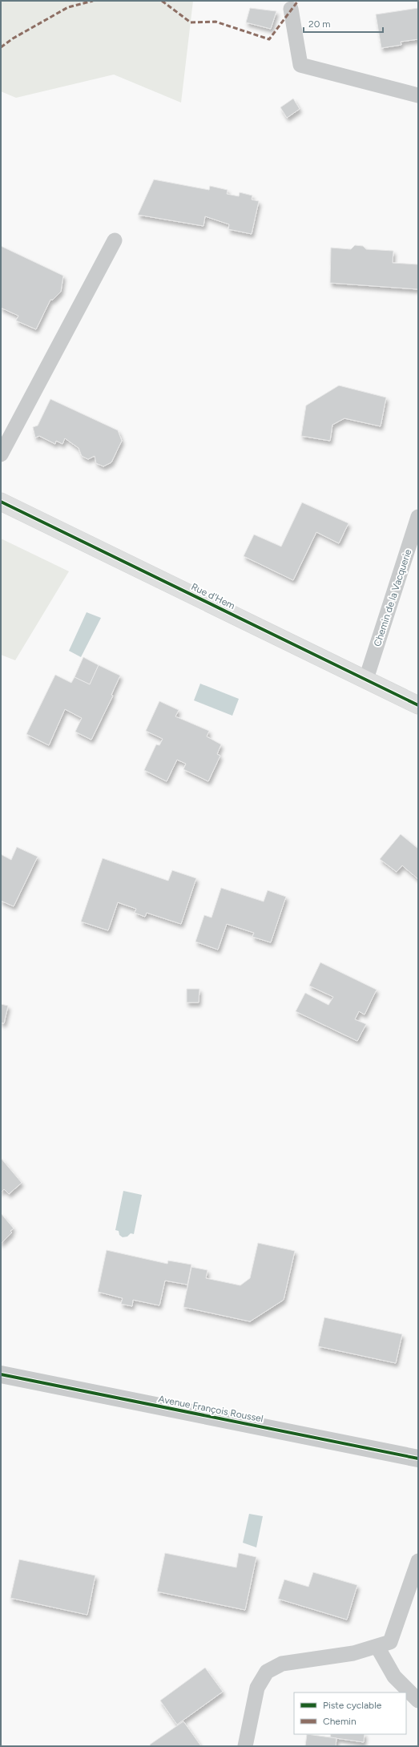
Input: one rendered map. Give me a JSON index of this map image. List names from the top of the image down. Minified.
{"streets":{"main road":["Rue d'Hem"],"street":["Avenue François Roussel"],"lane":["Chemin de la Vacquerie"]},"crossings":[["Rue d'Hem","Chemin de la Vacquerie"]],"legend":["Piste cyclable","Chemin"],"scale_bar":"20 m"}
